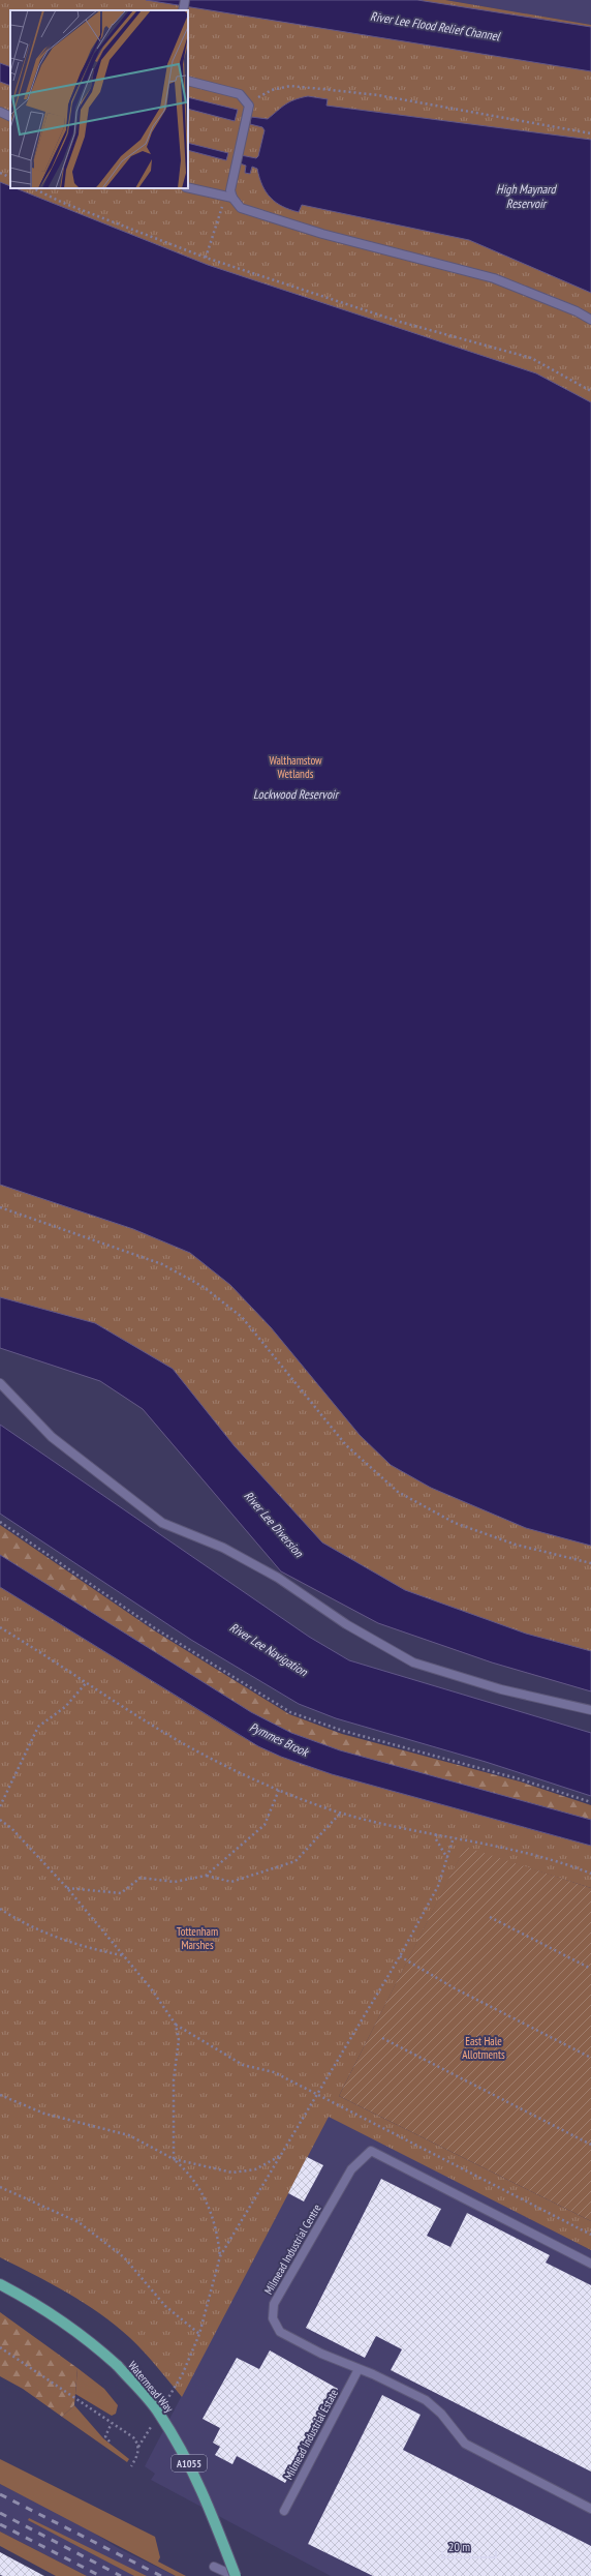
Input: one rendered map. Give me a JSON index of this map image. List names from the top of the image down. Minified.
{"streets":{"main road":["Watermead Way","A1055"],"lane":["Milmead Industrial Centre","Milmead Industrial Estate"]},"crossings":[["Milmead Industrial Centre","Milmead Industrial Estate"]],"water":["River Lee Flood Relief Channel","High Maynard Reservoir","Lockwood Reservoir","River Lee Diversion","River Lee Navigation","Pymmes Brook"],"parks":["Walthamstow Wetlands","Tottenham Marshes","East Hale Allotments"],"scale_bar":"20 m"}
